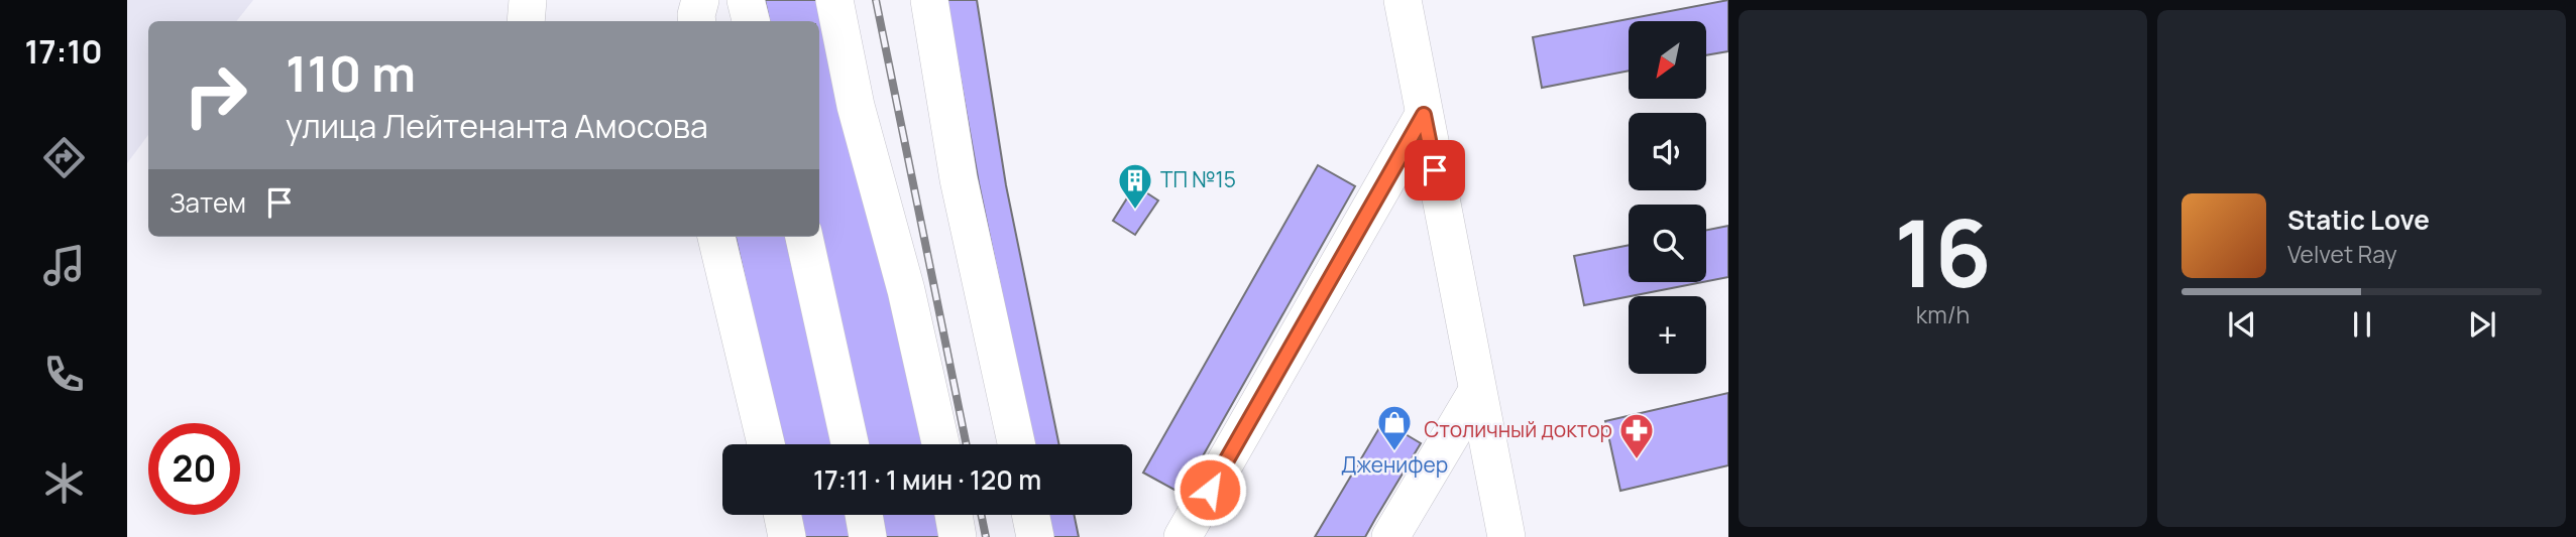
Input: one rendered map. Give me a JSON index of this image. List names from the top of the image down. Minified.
{"places":{"building":["ТП №15"],"shop":["Дженифер"],"pharmacy":["Столичный доктор"]},"north":"bottom left","page":{"tabs":"17:10","tile":["16","km/h"],"map_buttons":"+","turn":["110 m","улица Лейтенанта Амосова"],"then":"Затем","song":["Static Love","Velvet Ray"],"limit":"20","trip":"17:11 · 1 мин · 120 m"}}
